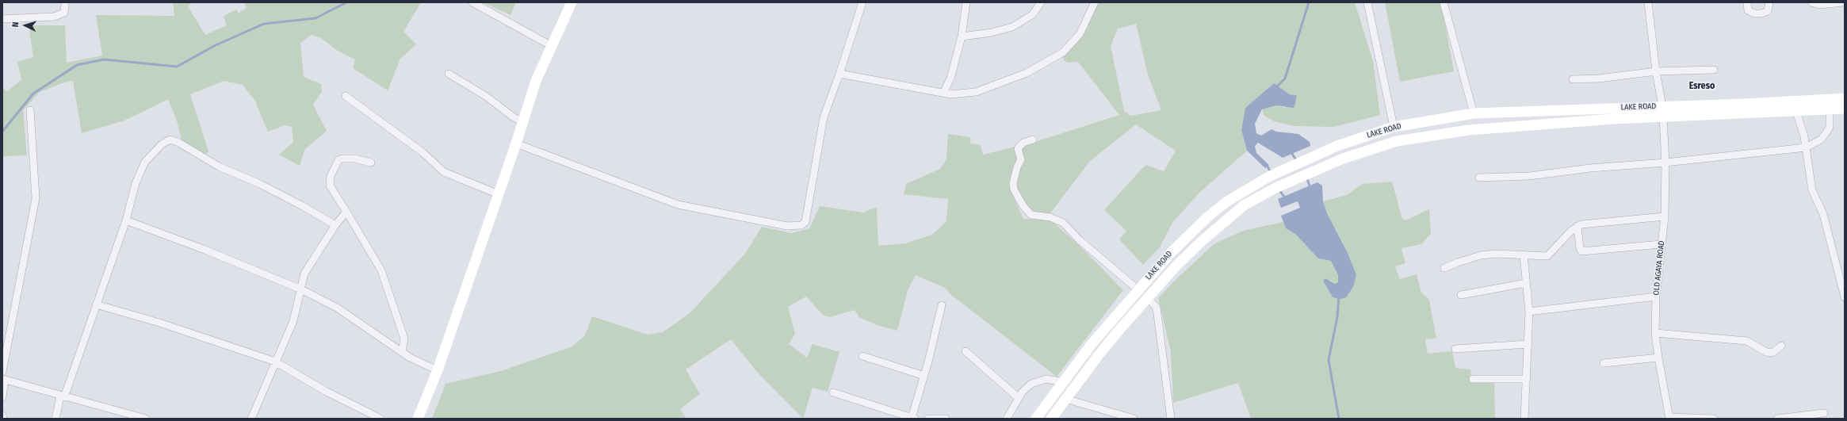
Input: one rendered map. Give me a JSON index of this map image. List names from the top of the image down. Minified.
{"streets":{"main road":["LAKE ROAD"],"street":["OLD AGAYA ROAD"]},"crossings":[["LAKE ROAD","OLD AGAYA ROAD"]],"districts":["Esreso"],"north":"left"}
